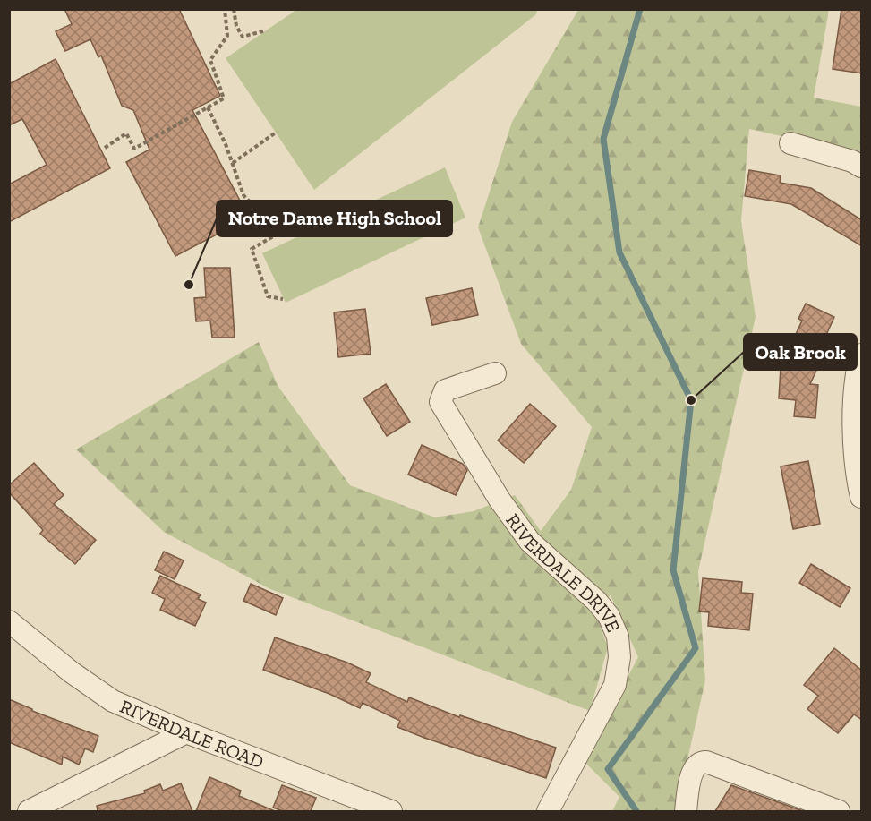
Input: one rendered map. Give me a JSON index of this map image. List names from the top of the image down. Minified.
{"streets":{"street":["RIVERDALE DRIVE","RIVERDALE ROAD"]},"places":["Notre Dame High School","Oak Brook"]}
